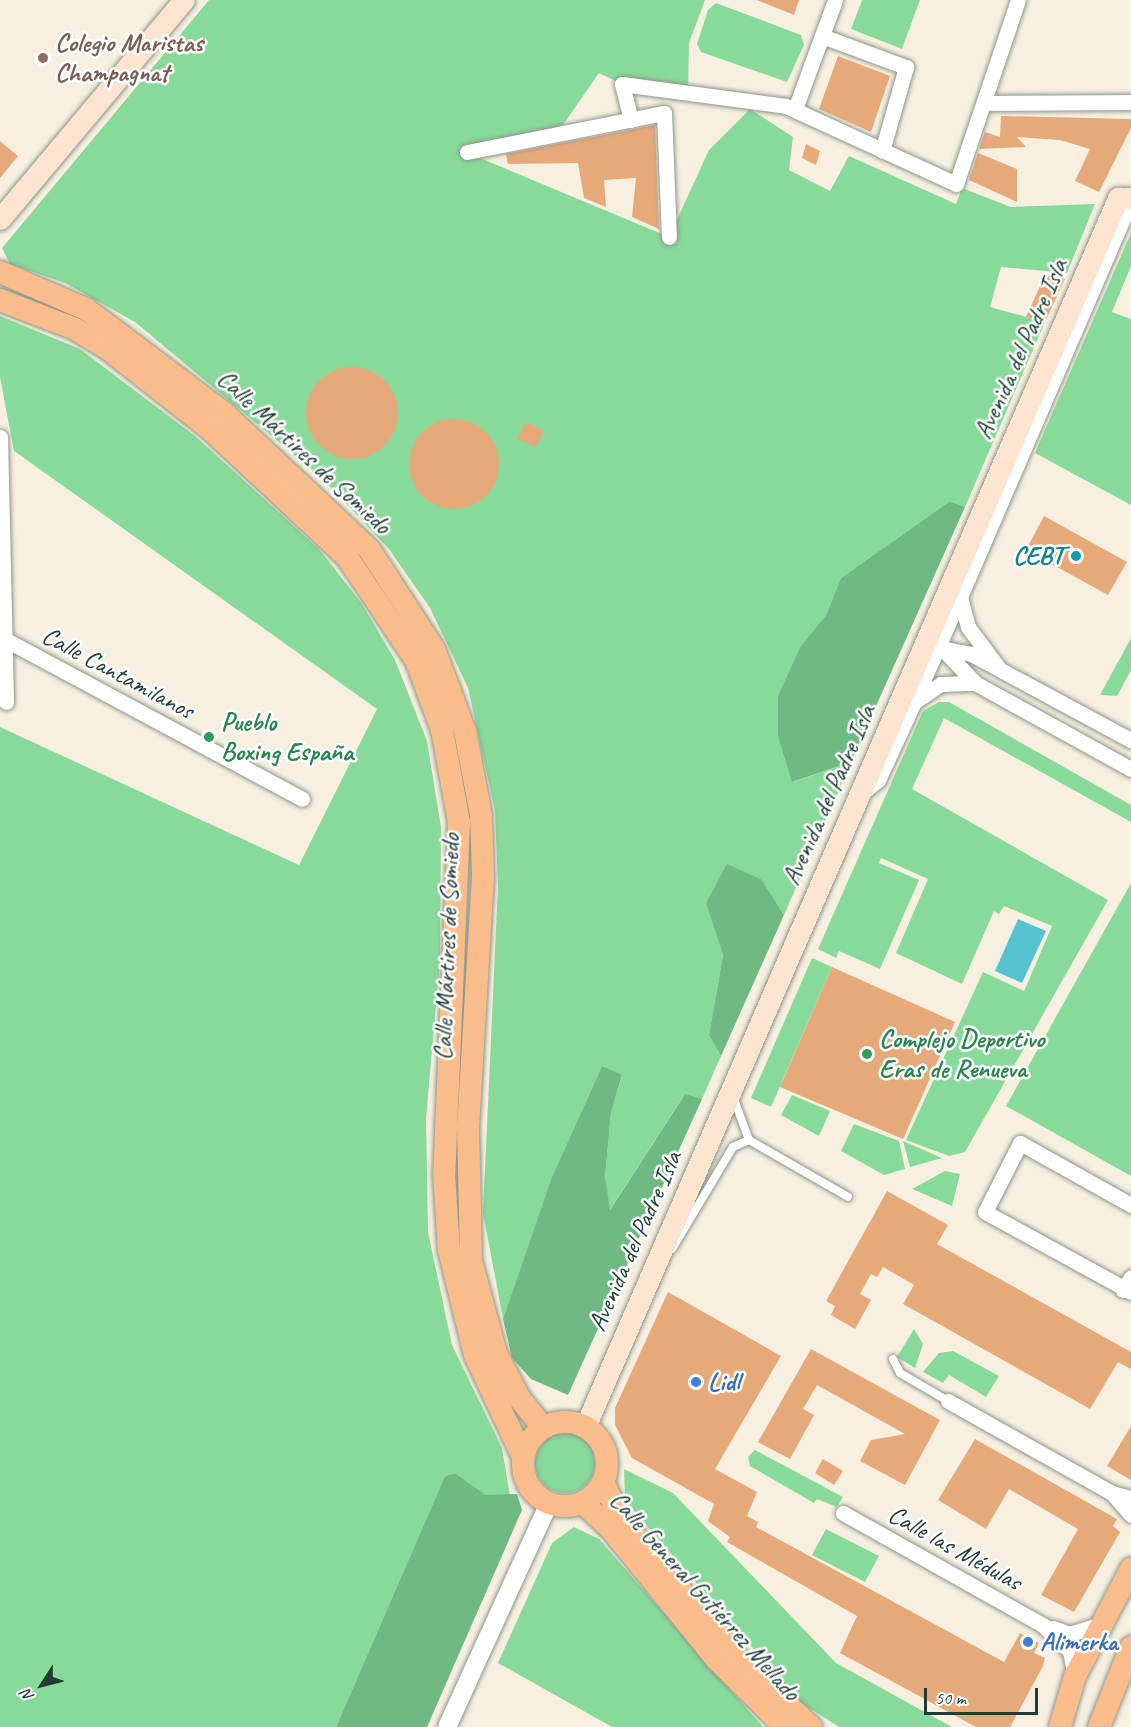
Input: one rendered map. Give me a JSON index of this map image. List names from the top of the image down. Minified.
{"streets":{"main road":["Avenida del Padre Isla","Calle Mártires de Somiedo","Calle General Gutiérrez Mellado"],"street":["Calle Cantamilanos","Calle las Médulas"]},"crossings":[["Avenida del Padre Isla","Calle Mártires de Somiedo"],["Avenida del Padre Isla","Calle General Gutiérrez Mellado"],["Calle Mártires de Somiedo","Calle General Gutiérrez Mellado"]],"places":["Colegio Maristas Champagnat","CEBT","Pueblo Boxing España","Complejo Deportivo Eras de Renueva","Lidl","Alimerka"],"scale_bar":"50 m","north":"bottom left"}
